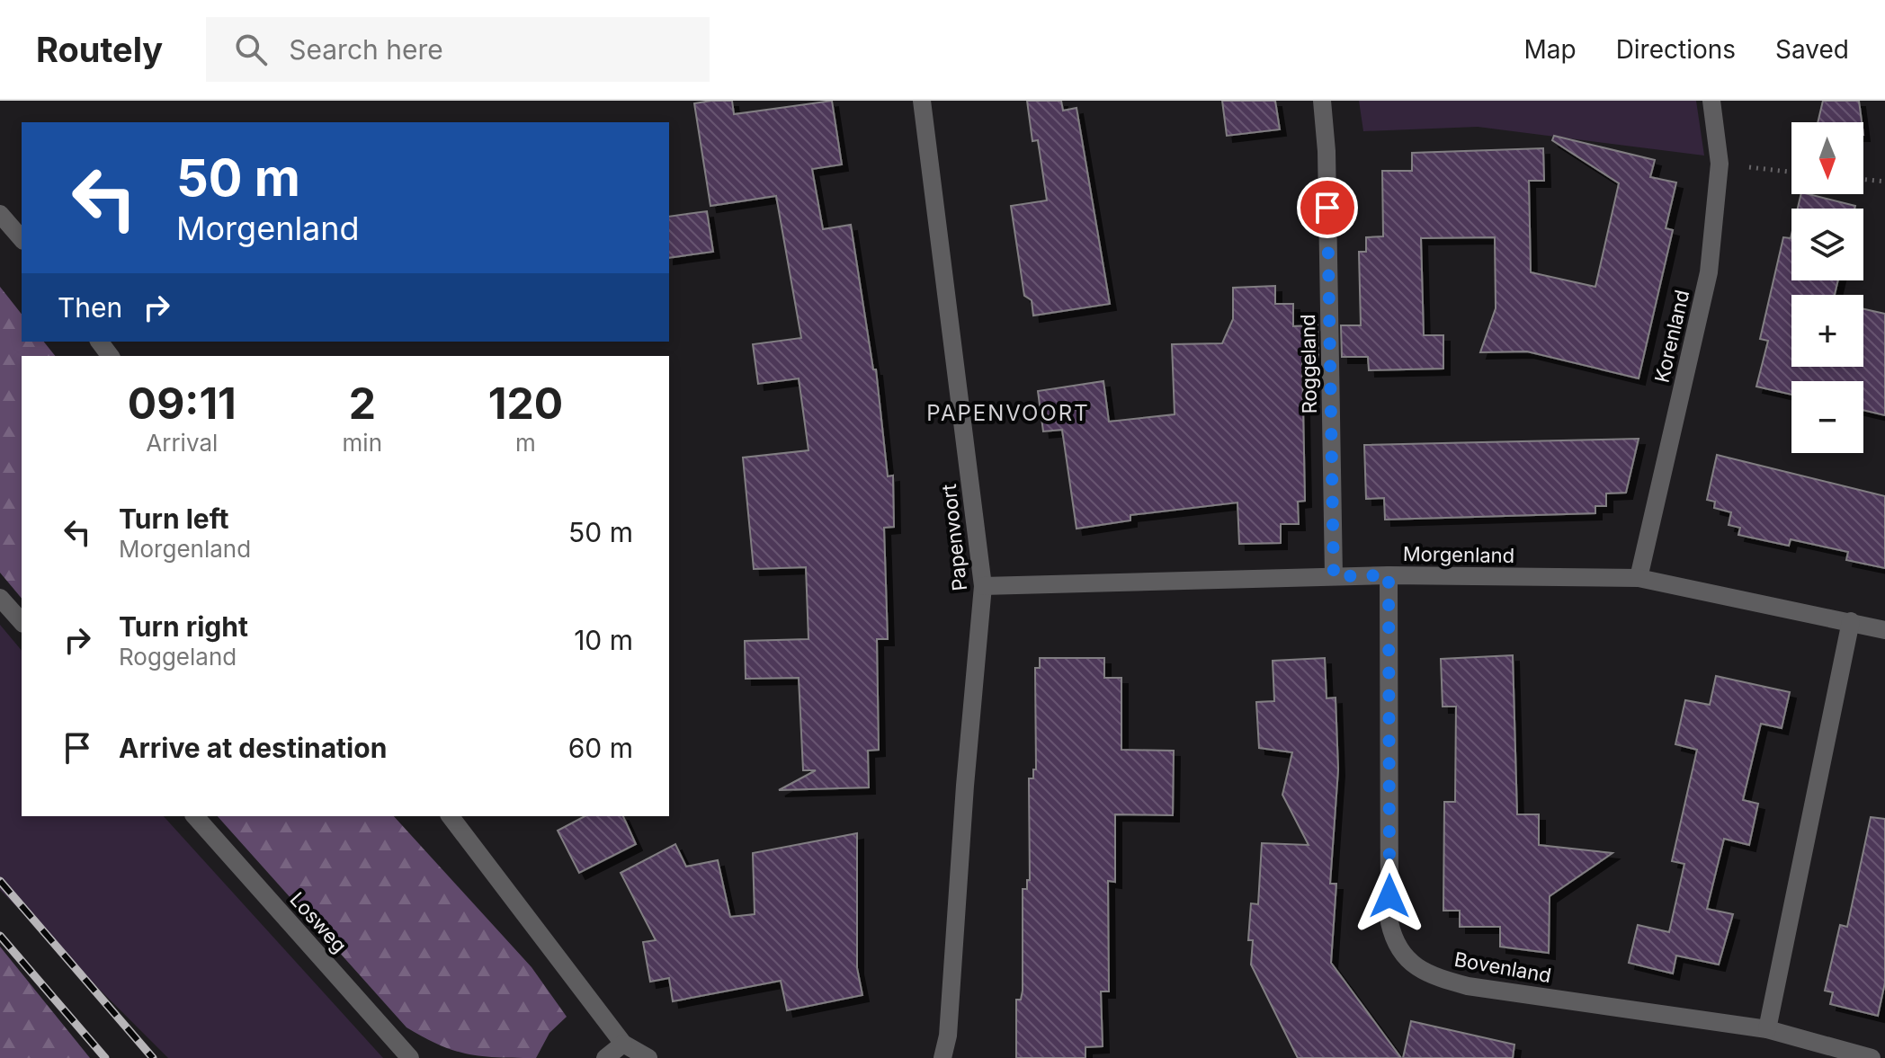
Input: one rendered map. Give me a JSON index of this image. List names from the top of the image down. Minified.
{"streets":{"street":["Korenland","Roggeland","Papenvoort","Morgenland","Losweg","Bovenland"]},"crossings":[["Korenland","Morgenland"],["Roggeland","Morgenland"],["Papenvoort","Morgenland"],["Morgenland","Bovenland"]],"districts":["PAPENVOORT"],"north":"bottom","page":{"header":"Routely","search":"Search here","nav":["Map","Directions","Saved"],"map_buttons":["+","−"],"turn":["50 m","Morgenland"],"then":"Then","eta":["09:11","Arrival","2","min","120","m"],"list":[{"name":"Turn left","note":"Morgenland","value":"50 m"},{"name":"Turn right","note":"Roggeland","value":"10 m"},{"name":"Arrive at destination","value":"60 m"}]}}
